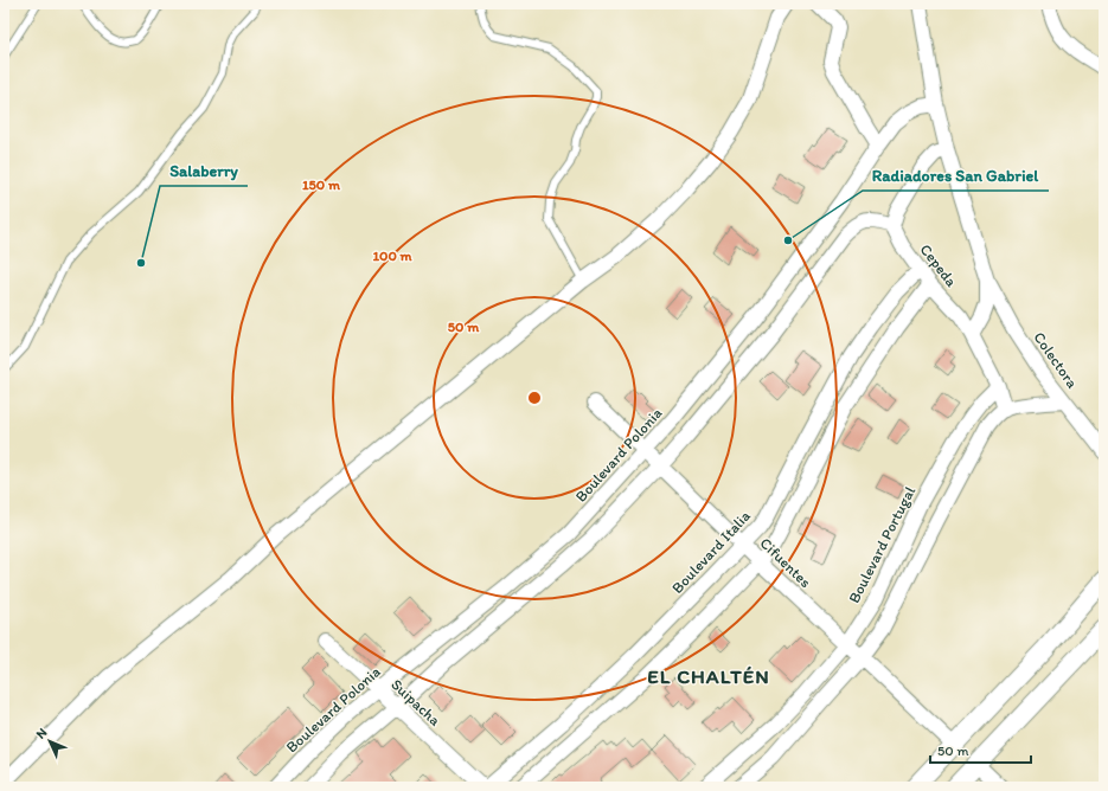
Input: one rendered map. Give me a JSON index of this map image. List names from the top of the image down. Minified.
{"streets":{"street":["Cepeda","Colectora","Boulevard Polonia","Boulevard Portugal","Boulevard Italia","Cifuentes","Suipacha"]},"crossings":[["Cepeda","Boulevard Portugal"],["Cepeda","Boulevard Italia"],["Boulevard Polonia","Cifuentes"],["Boulevard Polonia","Suipacha"],["Boulevard Portugal","Cifuentes"],["Boulevard Italia","Cifuentes"]],"districts":["EL CHALTÉN"],"places":["Radiadores San Gabriel","Salaberry"],"scale_bar":"50 m","north":"top left","rings":["150 m","100 m","50 m"]}
